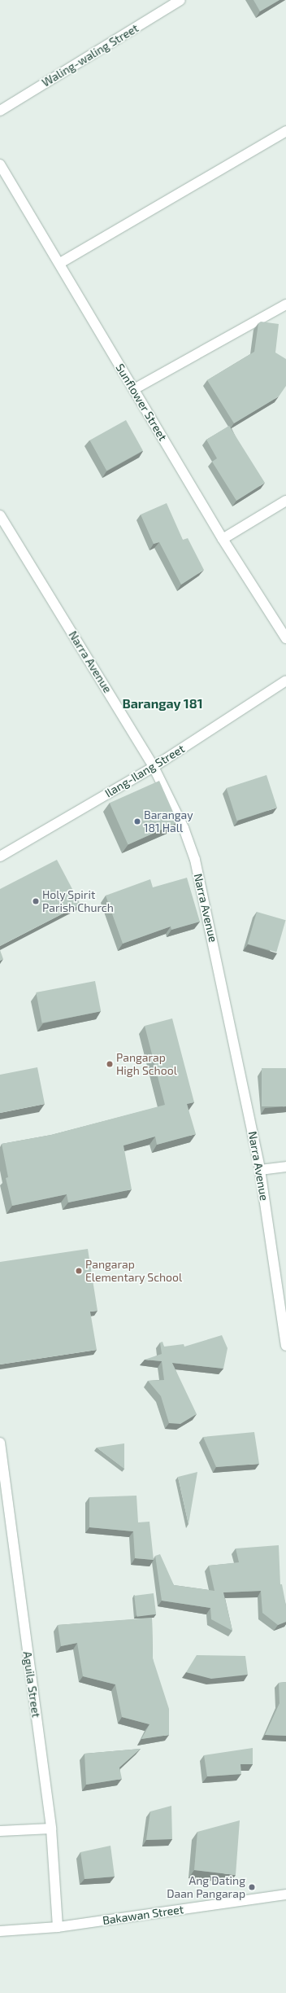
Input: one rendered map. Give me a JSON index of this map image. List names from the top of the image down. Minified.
{"streets":{"street":["Waling-waling Street","Sunflower Street","Narra Avenue","Ilang-Ilang Street","Aguila Street","Bakawan Street"]},"crossings":[["Narra Avenue","Ilang-Ilang Street"],["Aguila Street","Bakawan Street"]],"districts":["Barangay 181"],"places":["Barangay 181 Hall","Holy Spirit Parish Church","Pangarap High School","Pangarap Elementary School","Ang Dating Daan Pangarap"]}
